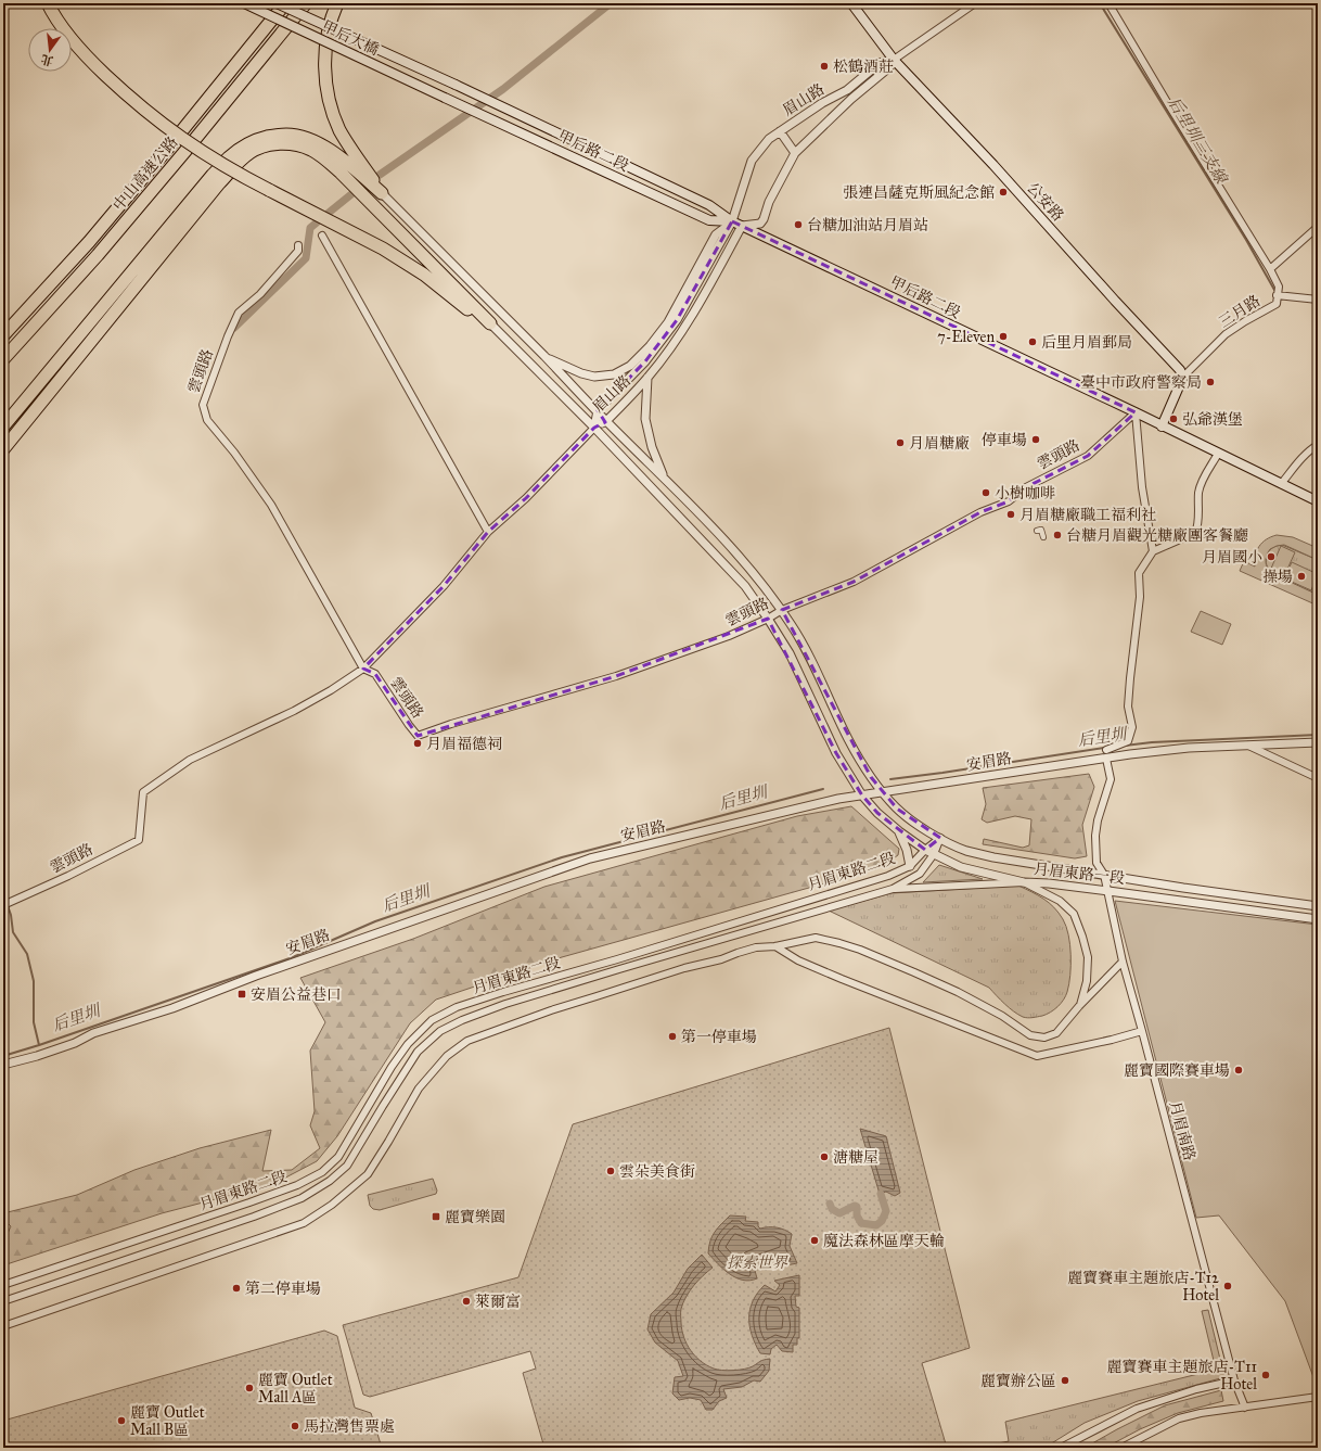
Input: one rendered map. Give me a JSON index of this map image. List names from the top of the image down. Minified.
{"streets":{"highway":["中山高速公路"],"main road":["甲后大橋","甲后路二段","公安路"],"street":["眉山路","三月路","雲頭路","安眉路","月眉東路二段","月眉東路一段","月眉南路"]},"crossings":[["甲后大橋","甲后路二段"],["眉山路","甲后路二段"],["眉山路","公安路"],["眉山路","雲頭路"],["眉山路","月眉東路一段"],["甲后路二段","雲頭路"],["公安路","三月路"],["雲頭路","月眉東路一段"],["安眉路","月眉東路一段"],["安眉路","月眉南路"],["月眉東路二段","月眉東路一段"],["月眉東路一段","月眉南路"]],"water":["后里圳三支線","后里圳"],"parks":["探索世界"],"places":{"other":["松鶴酒莊","張連昌薩克斯風紀念館","台糖加油站月眉站","7-Eleven","后里月眉郵局","臺中市政府警察局","弘爺漢堡","停車場","月眉糖廠","小樹咖啡","月眉糖廠職工福利社","台糖月眉觀光糖廠團客餐廳","月眉國小","操場","月眉福德祠","第一停車場","麗寶國際賽車場","溏糖屋","雲朵美食街","魔法森林區摩天輪","麗寶賽車主題旅店-T12 Hotel","第二停車場","萊爾富","麗寶賽車主題旅店-T11 Hotel","麗寶辦公區","麗寶 Outlet Mall A區","麗寶 Outlet Mall B區","馬拉灣售票處"],"transit":["安眉公益巷口","麗寶樂園"]},"north":"bottom"}
